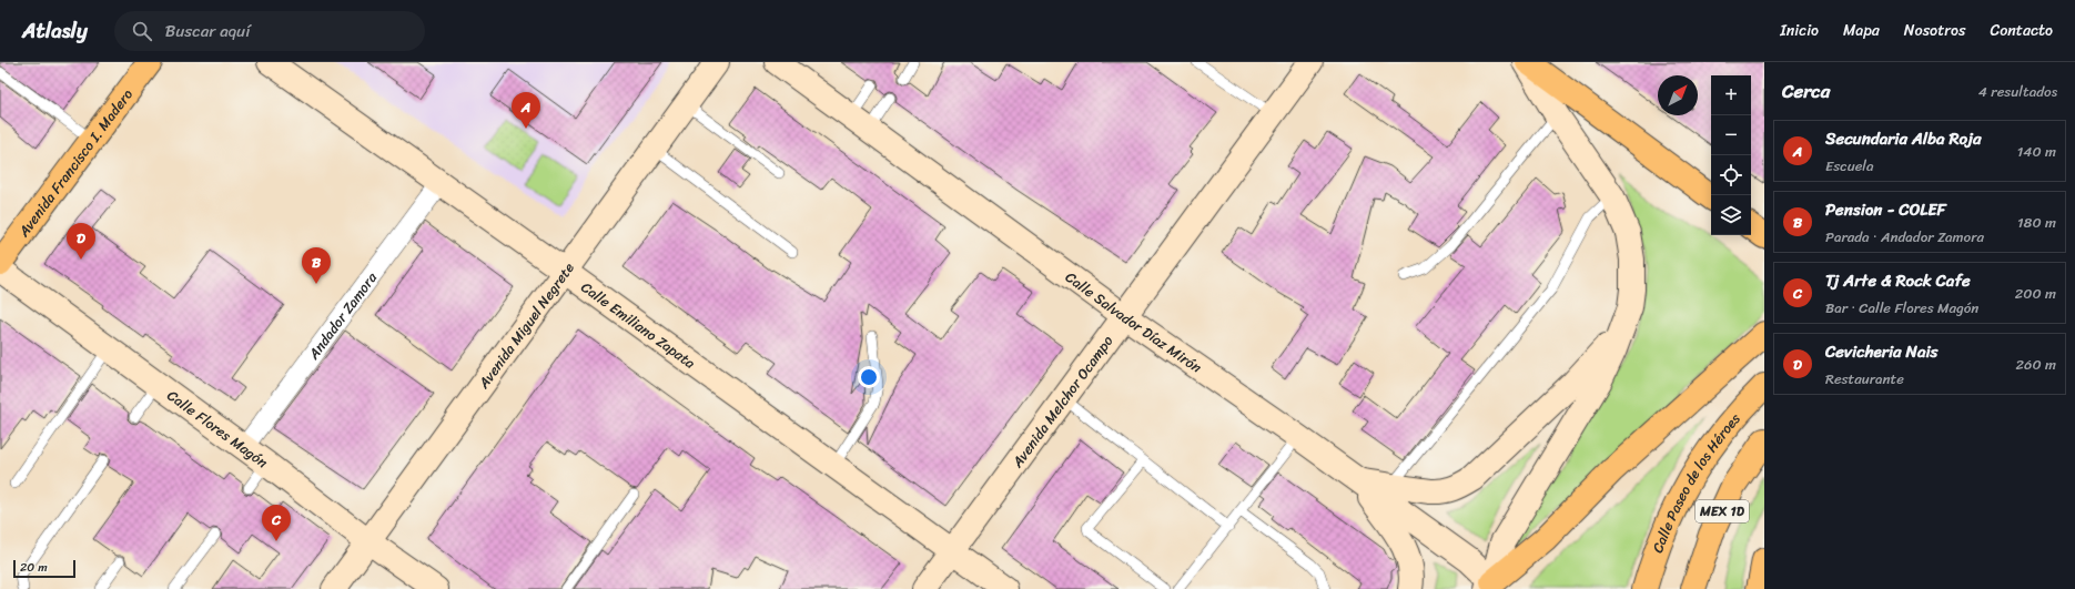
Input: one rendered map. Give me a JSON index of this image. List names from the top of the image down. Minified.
{"streets":{"main road":["Avenida Francisco I. Madero","Calle Salvador Díaz Mirón","Calle Emiliano Zapata","Avenida Miguel Negrete","Avenida Melchor Ocampo","Calle Flores Magón","Calle Paseo de los Héroes","MEX 1D"],"street":["Andador Zamora"]},"crossings":[["Andador Zamora","Calle Emiliano Zapata"],["Andador Zamora","Calle Flores Magón"],["Calle Salvador Díaz Mirón","Avenida Melchor Ocampo"],["Calle Emiliano Zapata","Avenida Miguel Negrete"],["Calle Emiliano Zapata","Avenida Melchor Ocampo"],["Avenida Miguel Negrete","Calle Flores Magón"]],"scale_bar":"20 m","north":"top right","page":{"header":"Atlasly","search":"Buscar aquí","nav":["Inicio","Mapa","Nosotros","Contacto"],"heading":["Cerca","4 resultados"],"map_buttons":["+","−"],"pins":["A","D","B","C"],"list":[{"mark":"A","name":"Secundaria Alba Roja","note":"Escuela","value":"140 m"},{"mark":"B","name":"Pension - COLEF","note":"Parada · Andador Zamora","value":"180 m"},{"mark":"C","name":"Tj Arte & Rock Cafe","note":"Bar · Calle Flores Magón","value":"200 m"},{"mark":"D","name":"Cevicheria Nais","note":"Restaurante","value":"260 m"}],"scale":"20 m"}}
